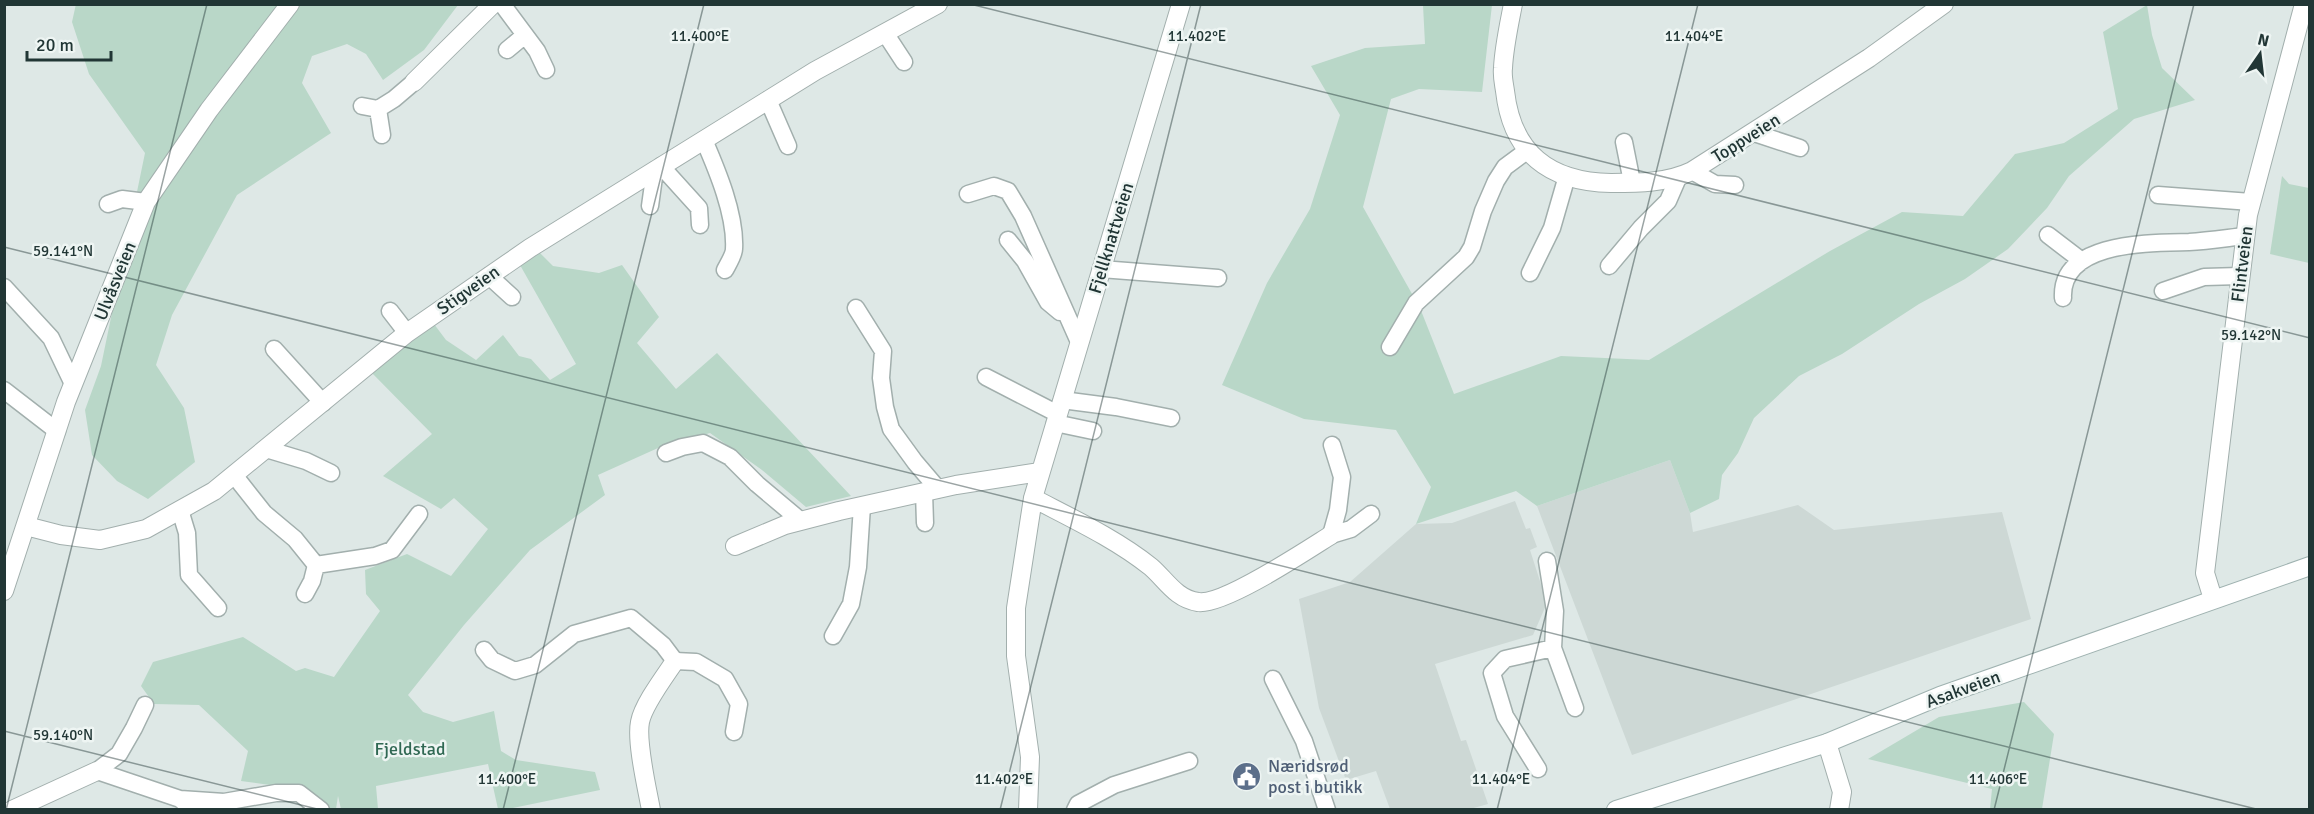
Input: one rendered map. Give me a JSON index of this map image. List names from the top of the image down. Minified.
{"streets":{"street":["Toppveien","Fjellknattveien","Flintveien","Ulvåsveien","Stigveien","Asakveien"]},"crossings":[["Flintveien","Asakveien"],["Ulvåsveien","Stigveien"]],"parks":["Fjeldstad"],"places":{"public building":["Næridsrød post i butikk"]},"scale_bar":"20 m","north":"top","coordinates":["11.400°E","11.402°E","11.404°E","59.141°N","59.142°N","59.140°N","11.406°E"]}
